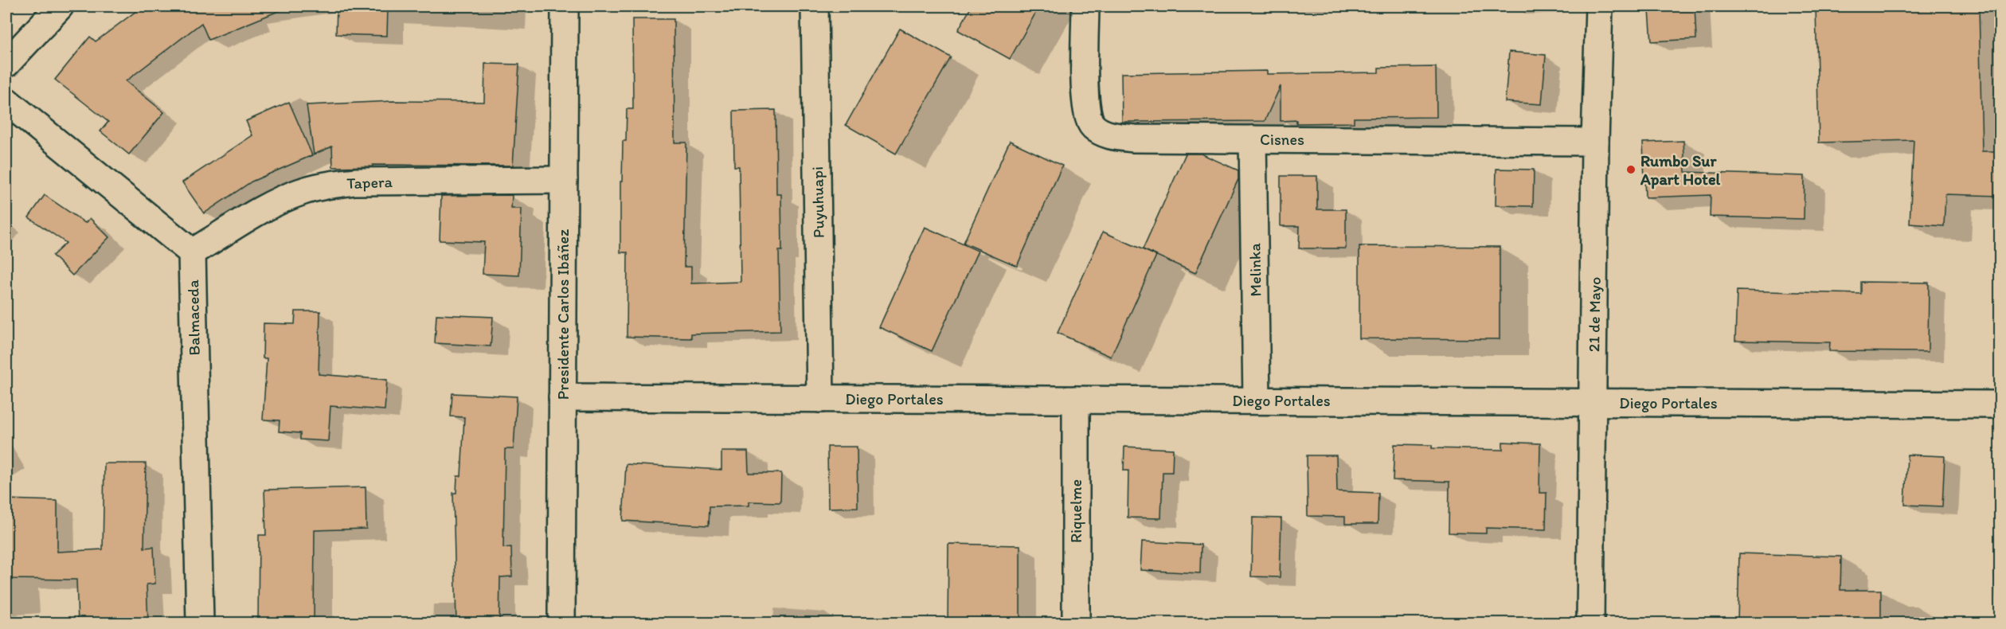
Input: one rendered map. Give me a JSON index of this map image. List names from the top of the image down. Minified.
{"streets":{"street":["Cisnes","Tapera","Puyuhuapi","Melinka","Presidente Carlos Ibáñez","21 de Mayo","Balmaceda","Diego Portales","Riquelme"]},"crossings":[["Cisnes","Melinka"],["Cisnes","21 de Mayo"],["Tapera","Presidente Carlos Ibáñez"],["Tapera","Balmaceda"],["Puyuhuapi","Diego Portales"],["Melinka","Diego Portales"],["Presidente Carlos Ibáñez","Diego Portales"],["21 de Mayo","Diego Portales"],["Diego Portales","Riquelme"]],"places":["Rumbo Sur Apart Hotel"]}
